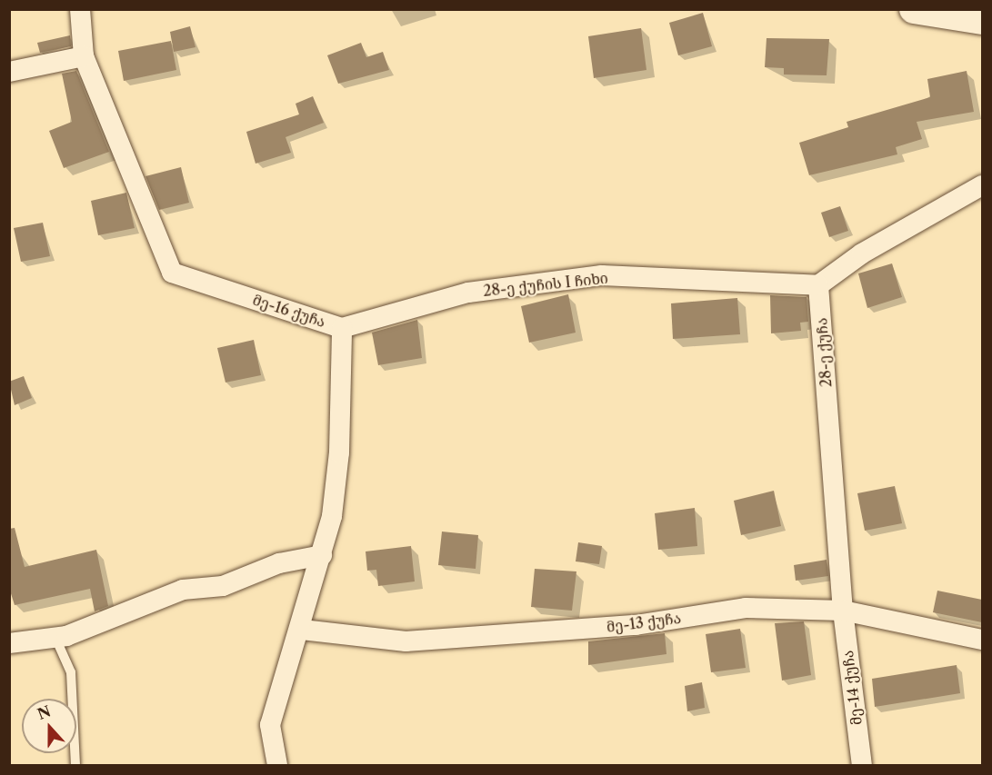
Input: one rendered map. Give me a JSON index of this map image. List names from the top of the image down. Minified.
{"streets":{"street":["28-ე ქუჩის I ჩიხი","მე-16 ქუჩა","28-ე ქუჩა","მე-13 ქუჩა","მე-14 ქუჩა"]},"crossings":[["28-ე ქუჩის I ჩიხი","მე-16 ქუჩა"],["28-ე ქუჩის I ჩიხი","28-ე ქუჩა"],["მე-16 ქუჩა","მე-13 ქუჩა"],["28-ე ქუჩა","მე-13 ქუჩა"],["28-ე ქუჩა","მე-14 ქუჩა"],["მე-13 ქუჩა","მე-14 ქუჩა"]],"north":"top"}
